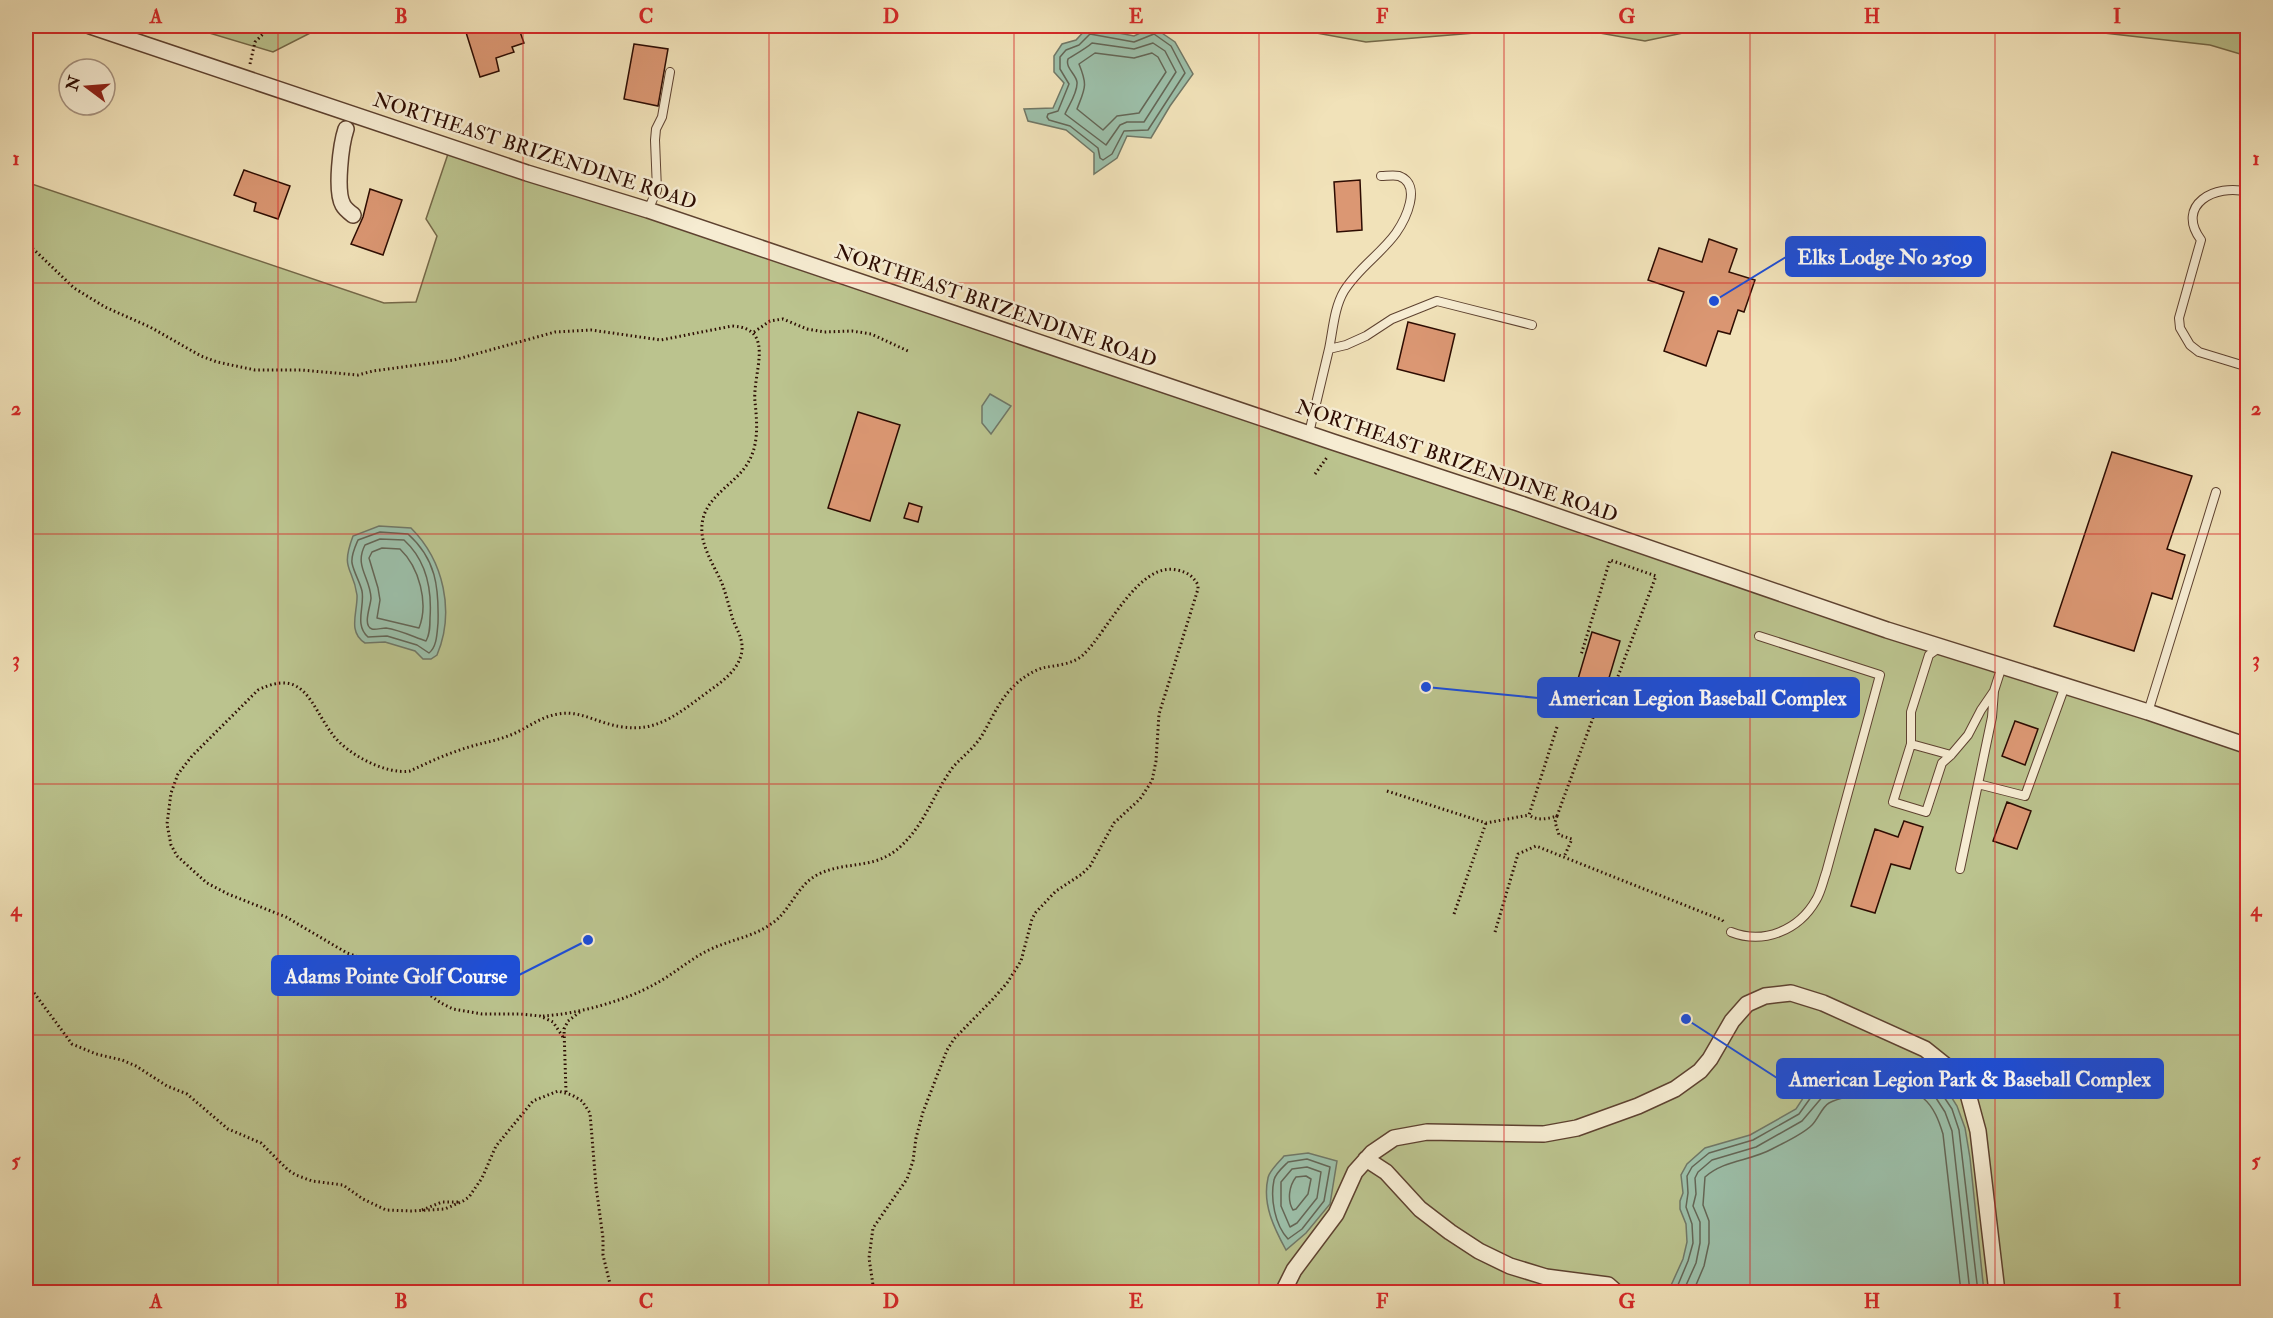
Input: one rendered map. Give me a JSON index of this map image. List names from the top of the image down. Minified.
{"streets":{"street":["NORTHEAST BRIZENDINE ROAD"]},"places":["Elks Lodge No 2509","American Legion Baseball Complex","Adams Pointe Golf Course","American Legion Park & Baseball Complex"],"north":"left","grid":{"columns":["A","B","C","D","E","F","G","H","I"],"rows":["1","2","3","4","5"]}}
